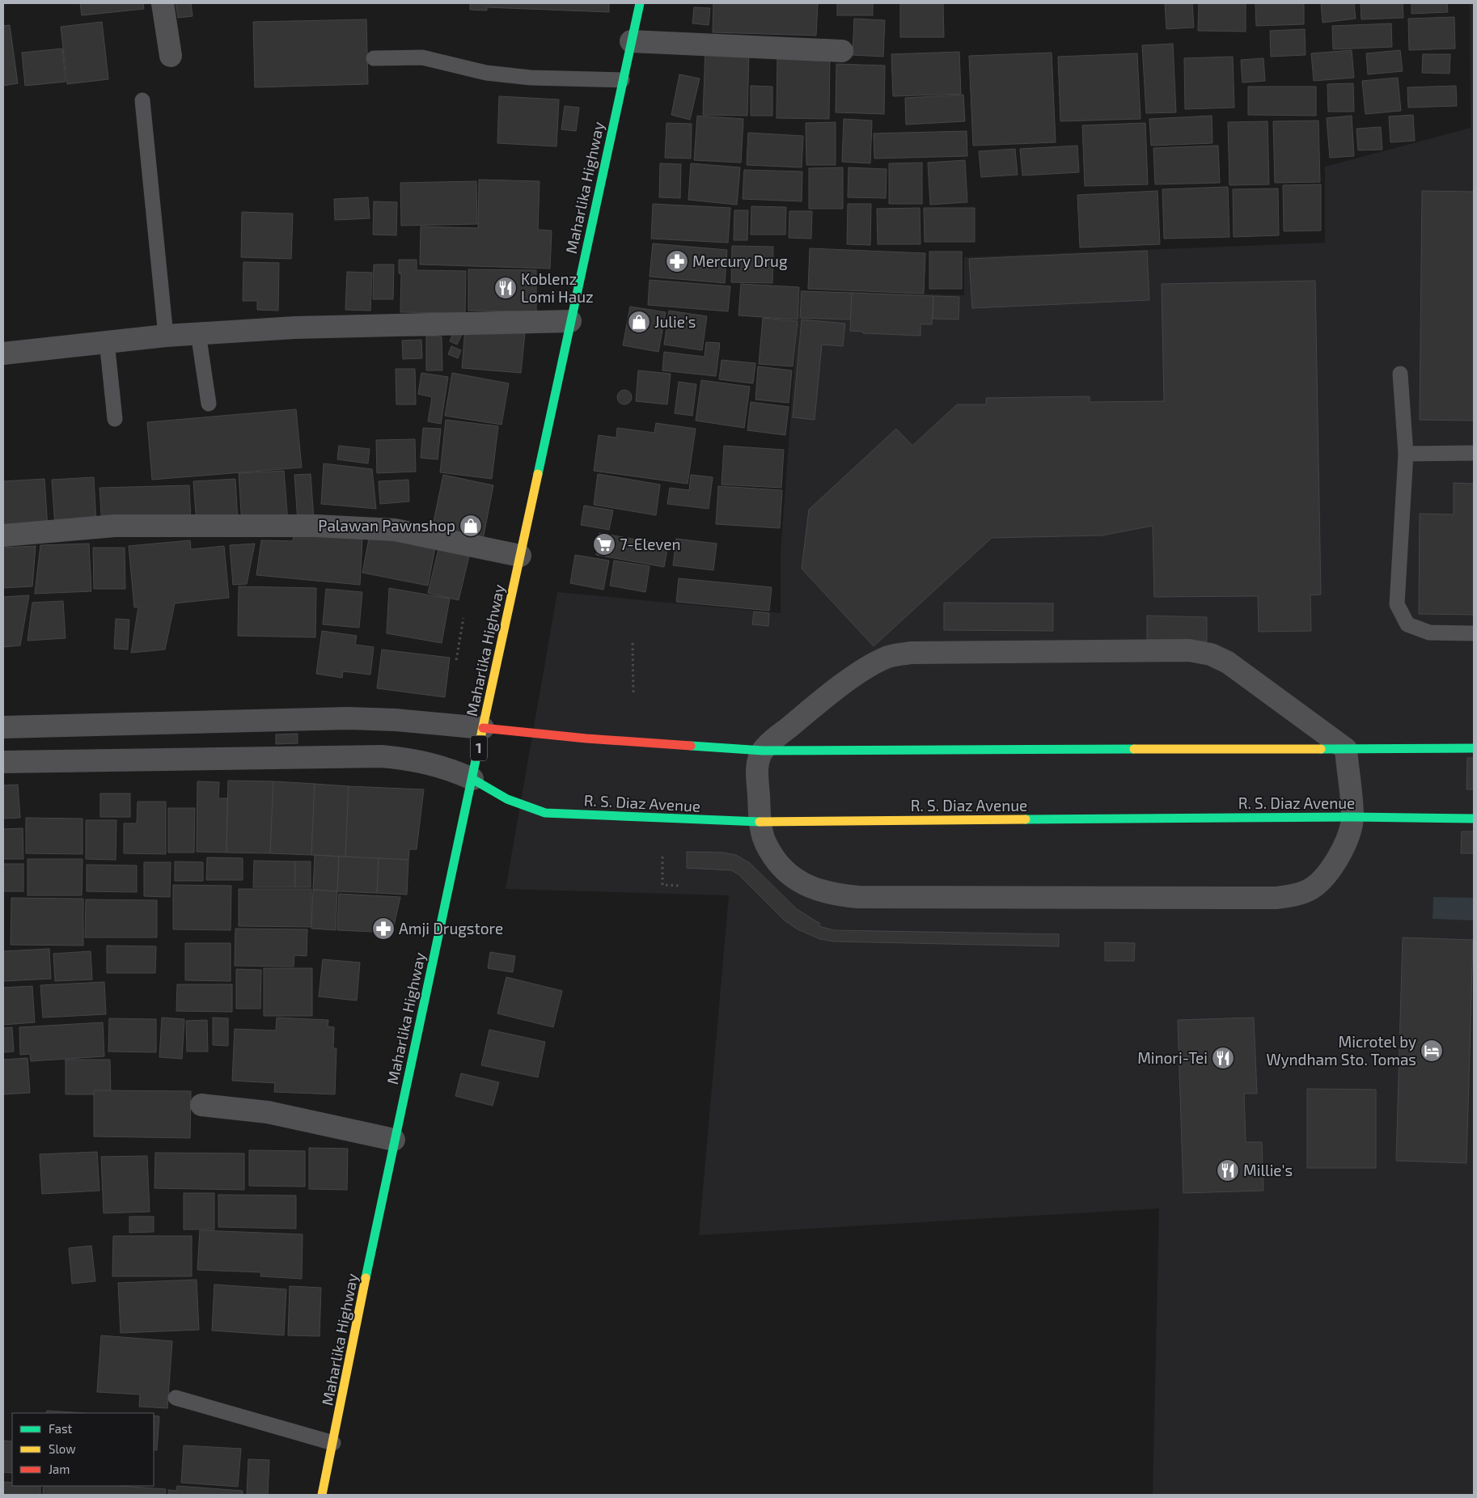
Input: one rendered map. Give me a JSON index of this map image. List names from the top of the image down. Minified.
{"streets":{"main road":["Maharlika Highway","1","R. S. Diaz Avenue"]},"crossings":[["Maharlika Highway","R. S. Diaz Avenue"]],"places":{"pharmacy":["Mercury Drug","Amji Drugstore"],"restaurant":["Koblenz Lomi Hauz","Minori-Tei","Millie's"],"shop":["Julie's","Palawan Pawnshop"],"supermarket":["7-Eleven"],"hotel":["Microtel by Wyndham Sto. Tomas"]},"legend":["Fast","Slow","Jam"]}
